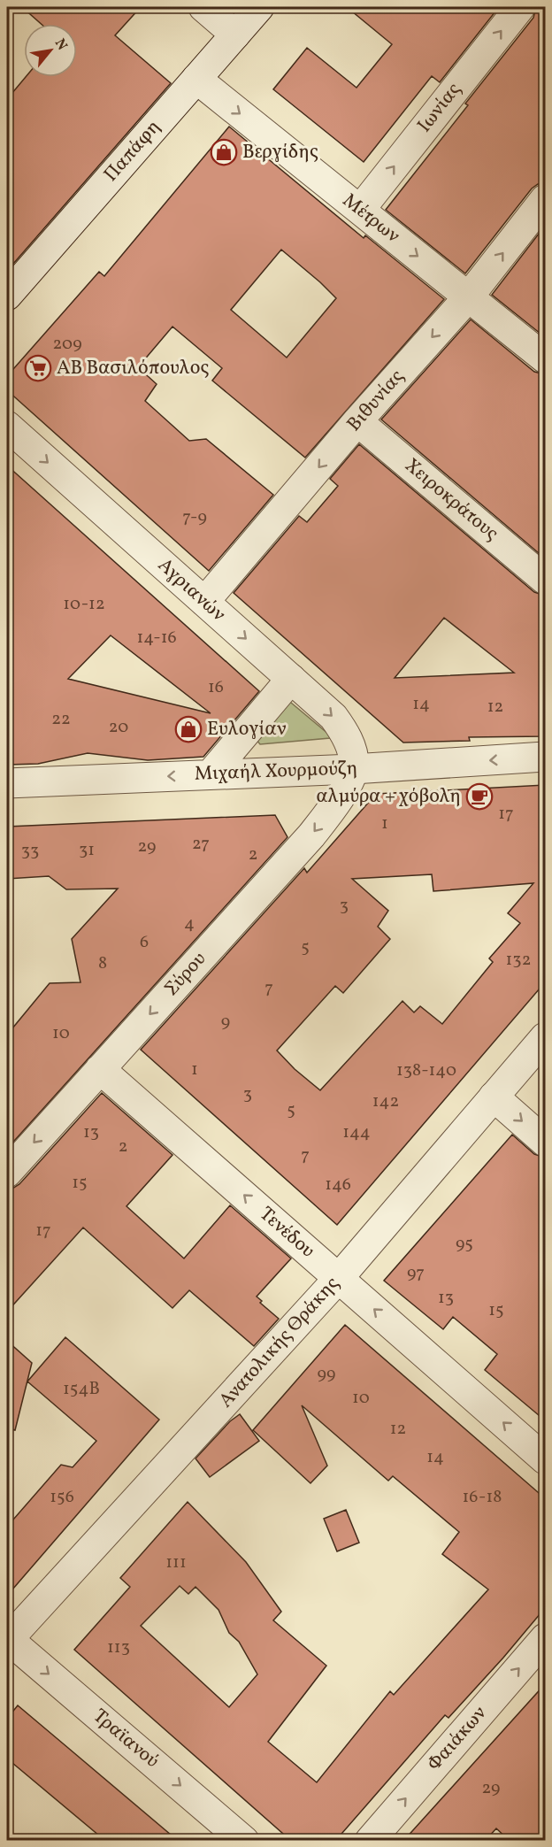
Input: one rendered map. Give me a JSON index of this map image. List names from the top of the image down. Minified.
{"streets":{"street":["Ιωνίας","Παπάφη","Μέτρων","Βιθυνίας","Χειροκράτους","Αγριανών","Μιχαήλ Χουρμούζη","Σύρου","Τενέδου","Ανατολικής Θράκης","Τραϊανού","Φαιάκων"]},"crossings":[["Ιωνίας","Μέτρων"],["Παπάφη","Μέτρων"],["Μέτρων","Βιθυνίας"],["Βιθυνίας","Χειροκράτους"],["Βιθυνίας","Αγριανών"],["Αγριανών","Μιχαήλ Χουρμούζη"],["Αγριανών","Σύρου"],["Μιχαήλ Χουρμούζη","Σύρου"],["Σύρου","Τενέδου"],["Τενέδου","Ανατολικής Θράκης"],["Ανατολικής Θράκης","Τραϊανού"]],"one_way":["Ιωνίας","Μέτρων","Αγριανών","Μιχαήλ Χουρμούζη","Σύρου","Τενέδου","Τραϊανού","Φαιάκων"],"places":{"shop":["Βεργίδης","Ευλογίαν"],"supermarket":["ΑΒ Βασιλόπουλος"],"cafe":["αλμύρα + χόβολη"]},"house_numbers":["209","7-9","10-12","14-16","16","14","12","22","20","17","1","27","29","31","33","2","3","4","6","5","132","8","7","9","10","1","138-140","3","142","5","13","144","2","7","15","146","17","95","97","13","15","99","154Β","10","12","14","156","16-18","111","113","29"],"north":"top right"}
